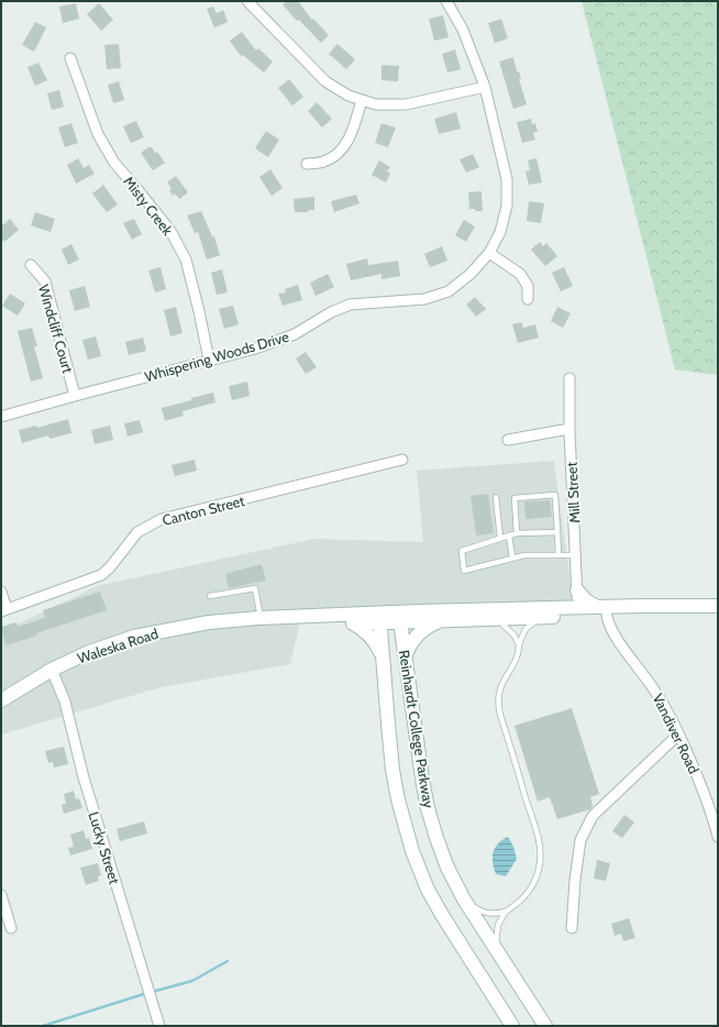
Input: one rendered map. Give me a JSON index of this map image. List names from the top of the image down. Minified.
{"streets":{"main road":["Waleska Road","Reinhardt College Parkway"],"street":["Misty Creek","Windcliff Court","Whispering Woods Drive","Mill Street","Canton Street","Vandiver Road","Lucky Street"]},"crossings":[["Misty Creek","Whispering Woods Drive"],["Windcliff Court","Whispering Woods Drive"],["Waleska Road","Reinhardt College Parkway"],["Waleska Road","Lucky Street"]]}
